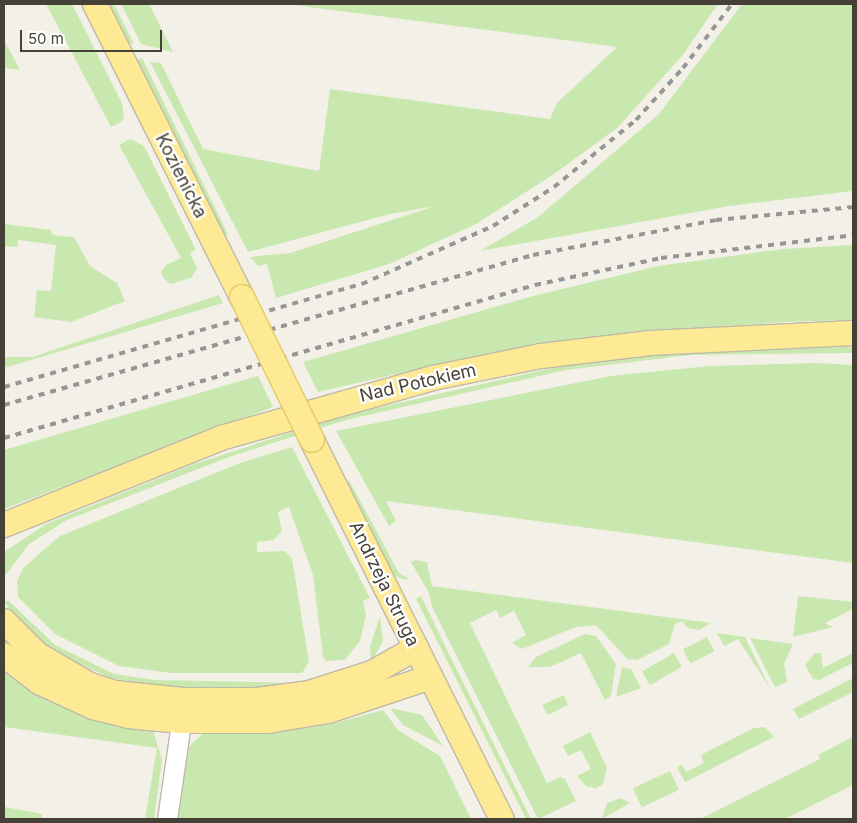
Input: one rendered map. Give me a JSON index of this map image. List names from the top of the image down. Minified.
{"streets":{"main road":["Kozienicka","Nad Potokiem","Andrzeja Struga"]},"crossings":[["Kozienicka","Andrzeja Struga"]],"scale_bar":"50 m"}
